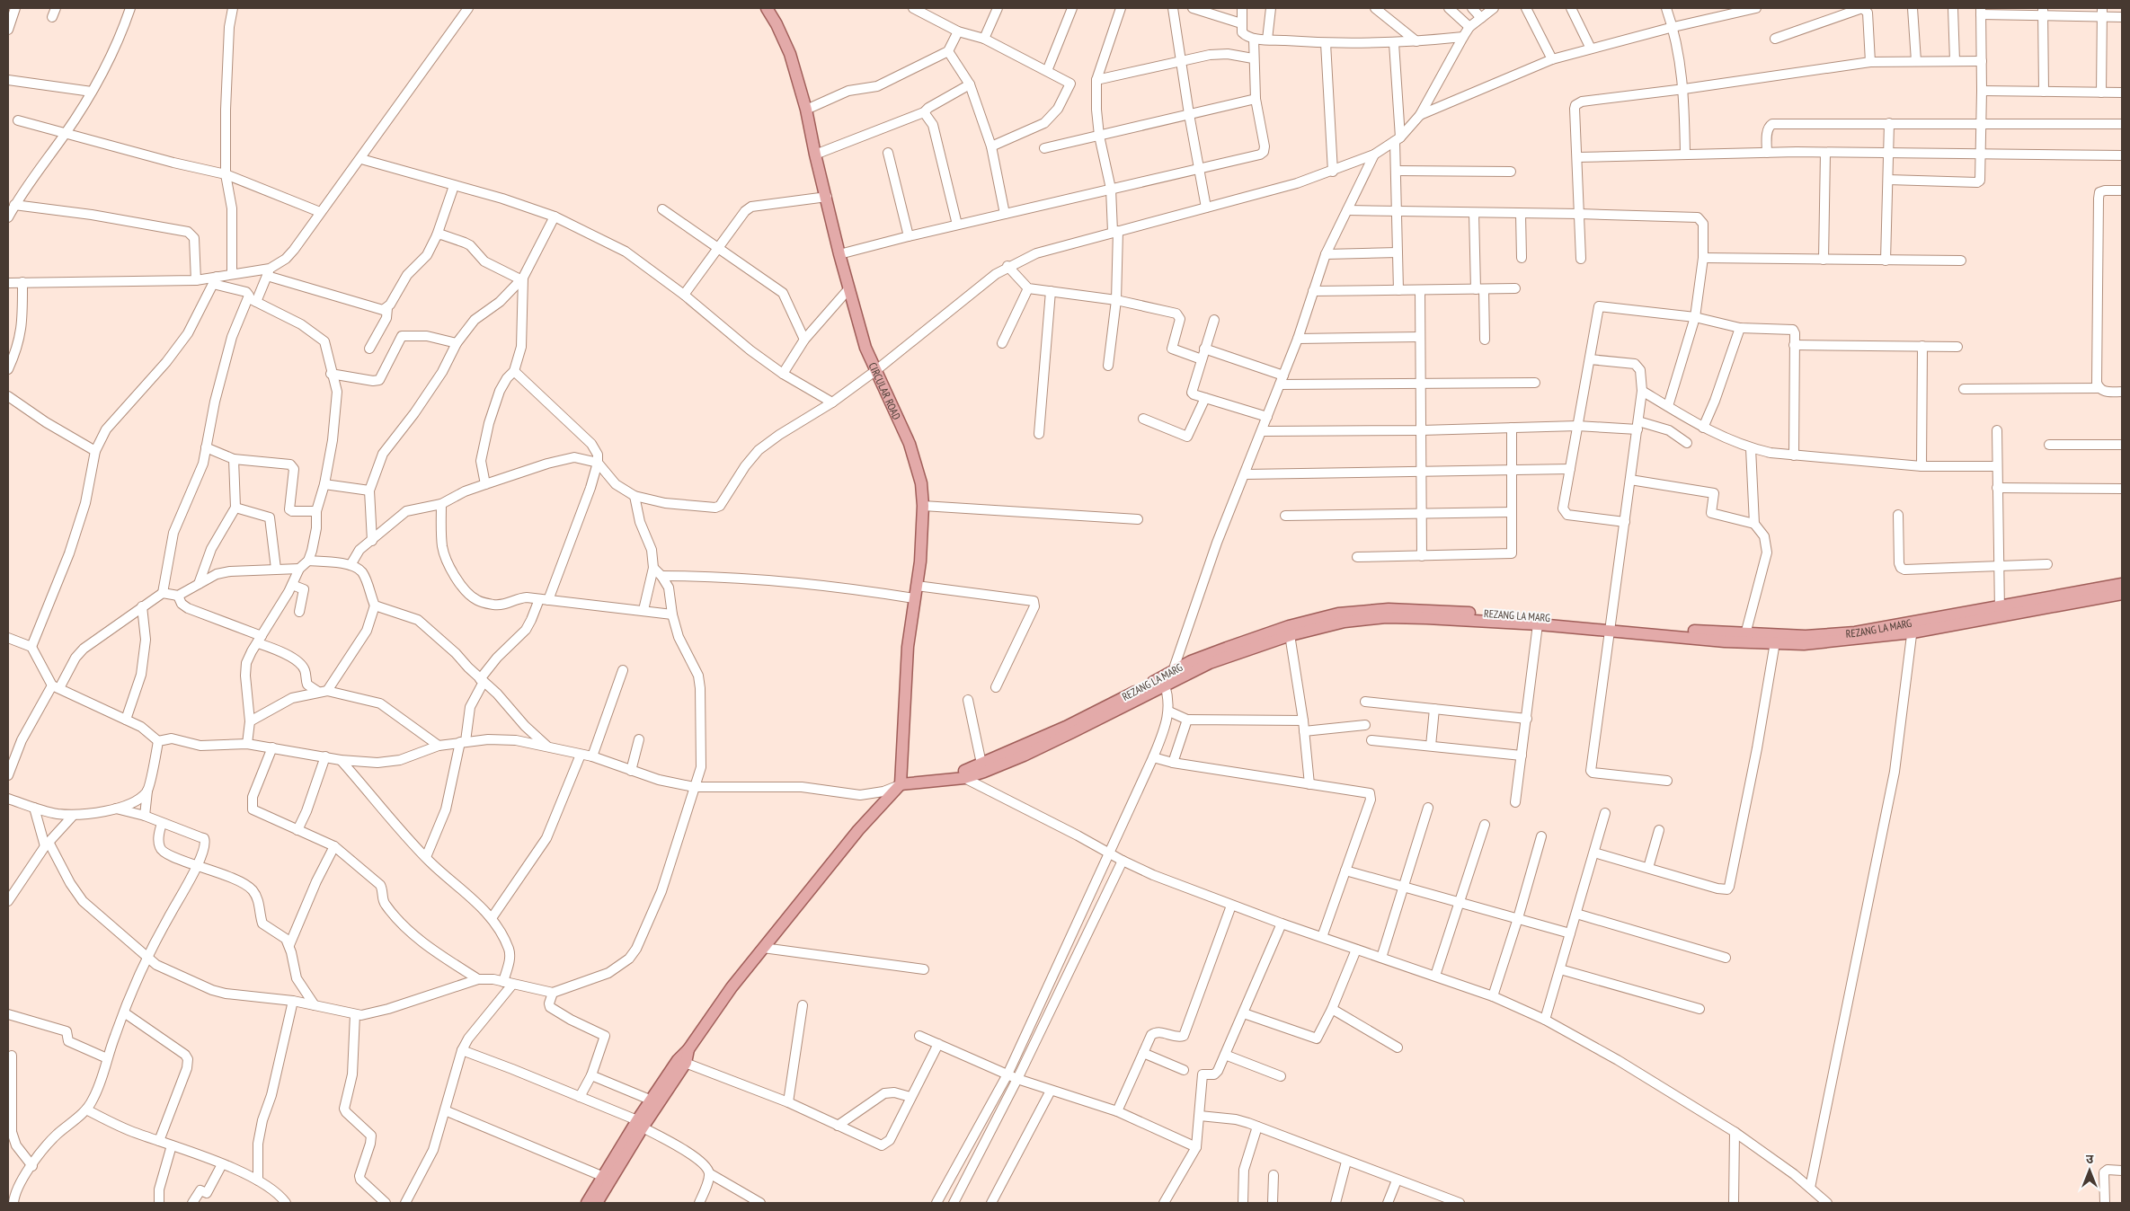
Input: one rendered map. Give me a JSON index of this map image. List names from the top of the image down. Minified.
{"streets":{"main road":["CIRCULAR ROAD","REZANG LA MARG"]},"crossings":[["CIRCULAR ROAD","REZANG LA MARG"]],"north":"top"}
